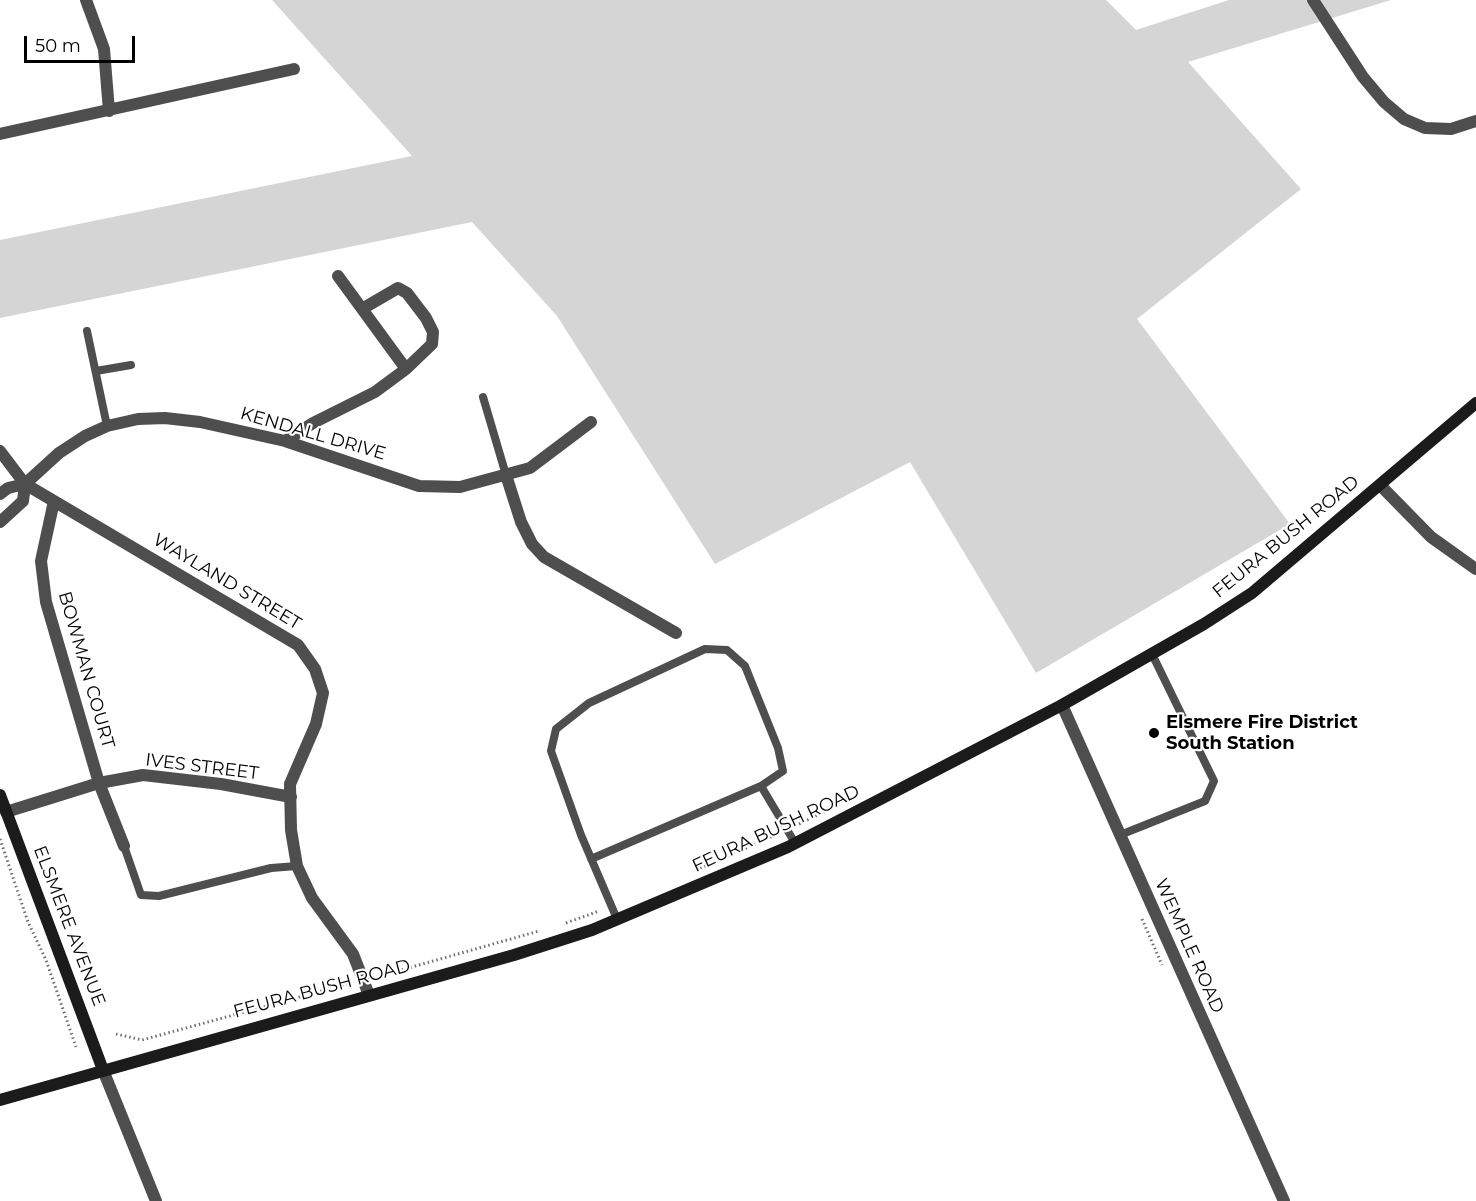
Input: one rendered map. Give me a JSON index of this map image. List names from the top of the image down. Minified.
{"streets":{"main road":["FEURA BUSH ROAD","ELSMERE AVENUE"],"street":["KENDALL DRIVE","WAYLAND STREET","BOWMAN COURT","IVES STREET","WEMPLE ROAD"]},"crossings":[["KENDALL DRIVE","WAYLAND STREET"],["FEURA BUSH ROAD","WAYLAND STREET"],["FEURA BUSH ROAD","ELSMERE AVENUE"],["FEURA BUSH ROAD","WEMPLE ROAD"],["WAYLAND STREET","BOWMAN COURT"],["WAYLAND STREET","IVES STREET"],["BOWMAN COURT","IVES STREET"],["IVES STREET","ELSMERE AVENUE"]],"places":["Elsmere Fire District South Station"],"scale_bar":"50 m"}
